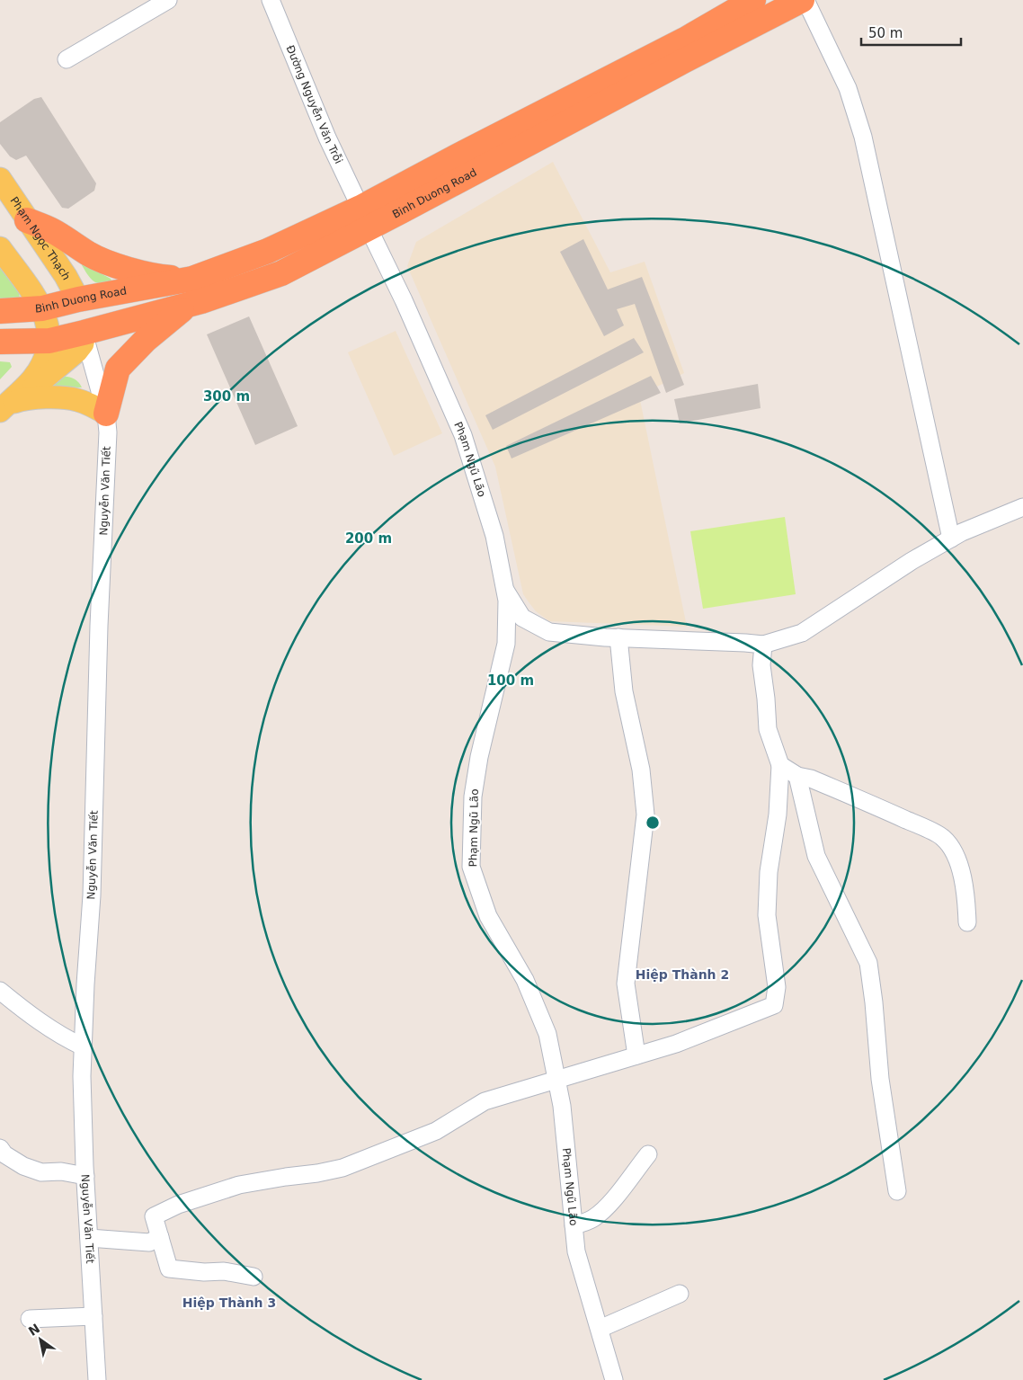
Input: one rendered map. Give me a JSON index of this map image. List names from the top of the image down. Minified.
{"streets":{"highway":["Binh Duong Road"],"main road":["Phạm Ngọc Thạch"],"street":["Đường Nguyễn Văn Trỗi","Phạm Ngũ Lão","Nguyễn Văn Tiết"]},"crossings":[["Đường Nguyễn Văn Trỗi","Binh Duong Road"],["Đường Nguyễn Văn Trỗi","Phạm Ngũ Lão"],["Binh Duong Road","Phạm Ngọc Thạch"],["Binh Duong Road","Phạm Ngũ Lão"],["Binh Duong Road","Nguyễn Văn Tiết"]],"districts":["Hiệp Thành 2","Hiệp Thành 3"],"scale_bar":"50 m","north":"top left","rings":["300 m","200 m","100 m"]}
